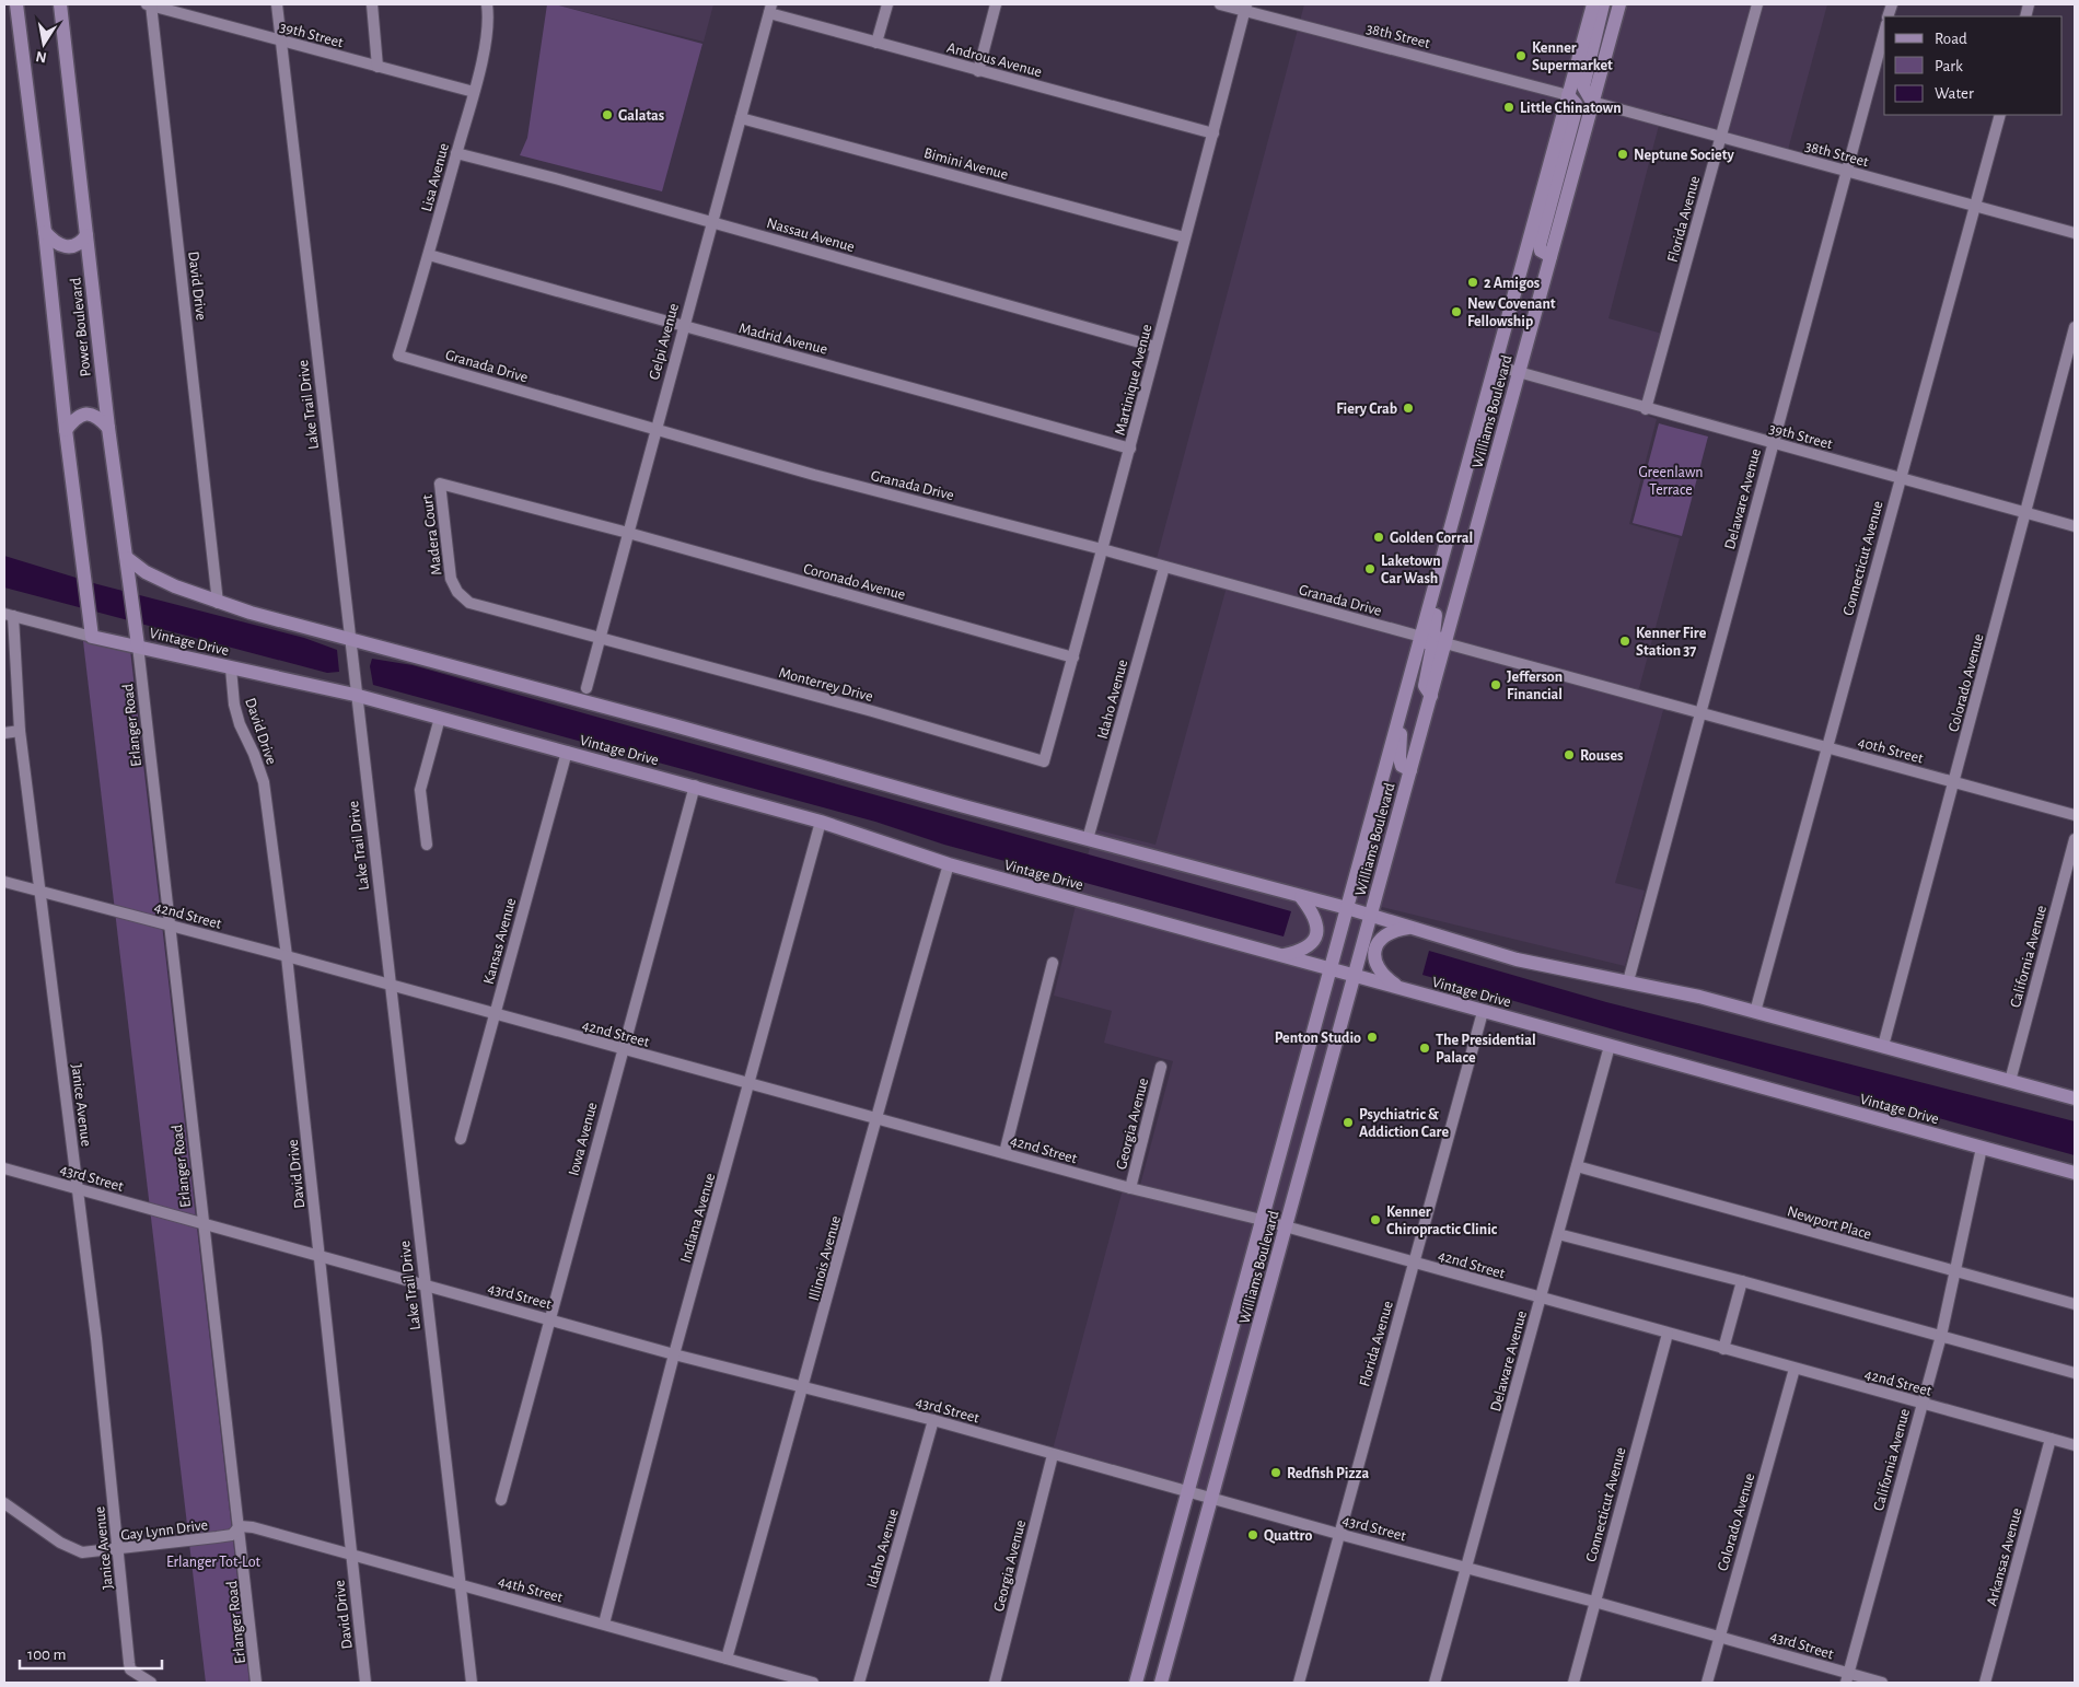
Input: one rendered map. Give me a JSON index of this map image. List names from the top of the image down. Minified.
{"streets":{"street":["39th Street","38th Street","Androus Avenue","Bimini Avenue","Lisa Avenue","Florida Avenue","Nassau Avenue","David Drive","Power Boulevard","Madrid Avenue","Gelpi Avenue","Granada Drive","Martinique Avenue","Lake Trail Drive","Williams Boulevard","Delaware Avenue","Madera Court","Connecticut Avenue","Coronado Avenue","Vintage Drive","Colorado Avenue","Monterrey Drive","Idaho Avenue","Erlanger Road","40th Street","42nd Street","Kansas Avenue","California Avenue","Janice Avenue","Georgia Avenue","Iowa Avenue","43rd Street","Indiana Avenue","Newport Place","Illinois Avenue","Gay Lynn Drive","Arkansas Avenue","44th Street"]},"crossings":[["39th Street","Lisa Avenue"],["39th Street","Florida Avenue"],["39th Street","David Drive"],["39th Street","Lake Trail Drive"],["39th Street","Williams Boulevard"],["39th Street","Delaware Avenue"],["39th Street","Connecticut Avenue"],["39th Street","Colorado Avenue"],["38th Street","Florida Avenue"],["38th Street","Martinique Avenue"],["38th Street","Williams Boulevard"],["38th Street","Delaware Avenue"],["38th Street","Connecticut Avenue"],["Androus Avenue","Gelpi Avenue"],["Androus Avenue","Martinique Avenue"],["Bimini Avenue","Gelpi Avenue"],["Bimini Avenue","Martinique Avenue"],["Lisa Avenue","Nassau Avenue"],["Lisa Avenue","Madrid Avenue"],["Lisa Avenue","Granada Drive"],["Florida Avenue","Vintage Drive"],["Florida Avenue","42nd Street"],["Florida Avenue","43rd Street"],["Nassau Avenue","Gelpi Avenue"],["Nassau Avenue","Martinique Avenue"],["David Drive","Vintage Drive"],["David Drive","42nd Street"],["David Drive","43rd Street"],["David Drive","44th Street"],["Power Boulevard","Vintage Drive"],["Power Boulevard","Erlanger Road"],["Madrid Avenue","Gelpi Avenue"],["Madrid Avenue","Martinique Avenue"],["Gelpi Avenue","Granada Drive"],["Gelpi Avenue","Madera Court"],["Gelpi Avenue","Coronado Avenue"],["Gelpi Avenue","Monterrey Drive"],["Granada Drive","Martinique Avenue"],["Granada Drive","Williams Boulevard"],["Granada Drive","Idaho Avenue"],["Martinique Avenue","Coronado Avenue"],["Martinique Avenue","Monterrey Drive"],["Lake Trail Drive","Vintage Drive"],["Lake Trail Drive","42nd Street"],["Lake Trail Drive","43rd Street"],["Lake Trail Drive","44th Street"],["Williams Boulevard","Vintage Drive"],["Williams Boulevard","40th Street"],["Williams Boulevard","42nd Street"],["Williams Boulevard","43rd Street"],["Delaware Avenue","Vintage Drive"],["Delaware Avenue","40th Street"],["Delaware Avenue","42nd Street"],["Delaware Avenue","43rd Street"],["Delaware Avenue","Newport Place"],["Madera Court","Coronado Avenue"],["Madera Court","Monterrey Drive"],["Connecticut Avenue","40th Street"],["Connecticut Avenue","42nd Street"],["Connecticut Avenue","43rd Street"],["Vintage Drive","Erlanger Road"],["Vintage Drive","Kansas Avenue"],["Vintage Drive","California Avenue"],["Vintage Drive","Janice Avenue"],["Vintage Drive","Iowa Avenue"],["Vintage Drive","Indiana Avenue"],["Vintage Drive","Illinois Avenue"],["Colorado Avenue","40th Street"],["Colorado Avenue","42nd Street"],["Colorado Avenue","43rd Street"],["Idaho Avenue","43rd Street"],["Erlanger Road","42nd Street"],["Erlanger Road","43rd Street"],["Erlanger Road","Gay Lynn Drive"],["Erlanger Road","44th Street"],["42nd Street","Kansas Avenue"],["42nd Street","California Avenue"],["42nd Street","Janice Avenue"],["42nd Street","Georgia Avenue"],["42nd Street","Iowa Avenue"],["42nd Street","Indiana Avenue"],["42nd Street","Illinois Avenue"],["42nd Street","Arkansas Avenue"],["California Avenue","43rd Street"],["California Avenue","Newport Place"],["Janice Avenue","43rd Street"],["Janice Avenue","Gay Lynn Drive"],["Georgia Avenue","43rd Street"],["Iowa Avenue","43rd Street"],["43rd Street","Indiana Avenue"],["43rd Street","Illinois Avenue"],["Indiana Avenue","44th Street"],["Illinois Avenue","44th Street"],["Gay Lynn Drive","44th Street"]],"parks":["Greenlawn Terrace","Erlanger Tot-Lot"],"places":["Kenner Supermarket","Little Chinatown","Galatas","Neptune Society","2 Amigos","New Covenant Fellowship","Fiery Crab","Golden Corral","Laketown Car Wash","Kenner Fire Station 37","Jefferson Financial","Rouses","Penton Studio","The Presidential Palace","Psychiatric & Addiction Care","Kenner Chiropractic Clinic","Redfish Pizza","Quattro"],"legend":["Road","Park","Water"],"scale_bar":"100 m","north":"bottom"}
